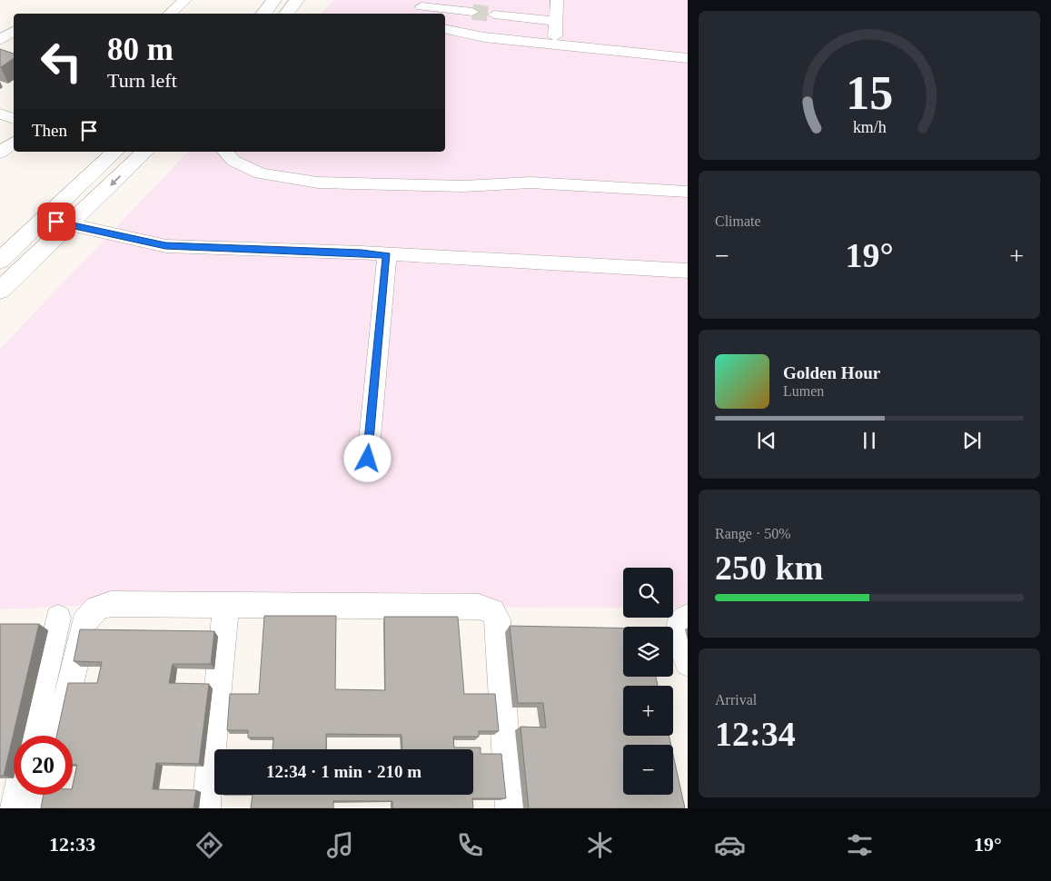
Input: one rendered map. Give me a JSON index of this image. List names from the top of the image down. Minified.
{"page":{"turn":["80 m","Turn left"],"then":"Then","tile":["Climate",["Range · 50%","250 km"],["Arrival","12:34"]],"heat":["−","19°","+"],"song":["Golden Hour","Lumen"],"map_buttons":["+","−"],"limit":"20","trip":"12:34 · 1 min · 210 m","tabs":["12:33","19°"],"gauge":["15","km/h"]}}
